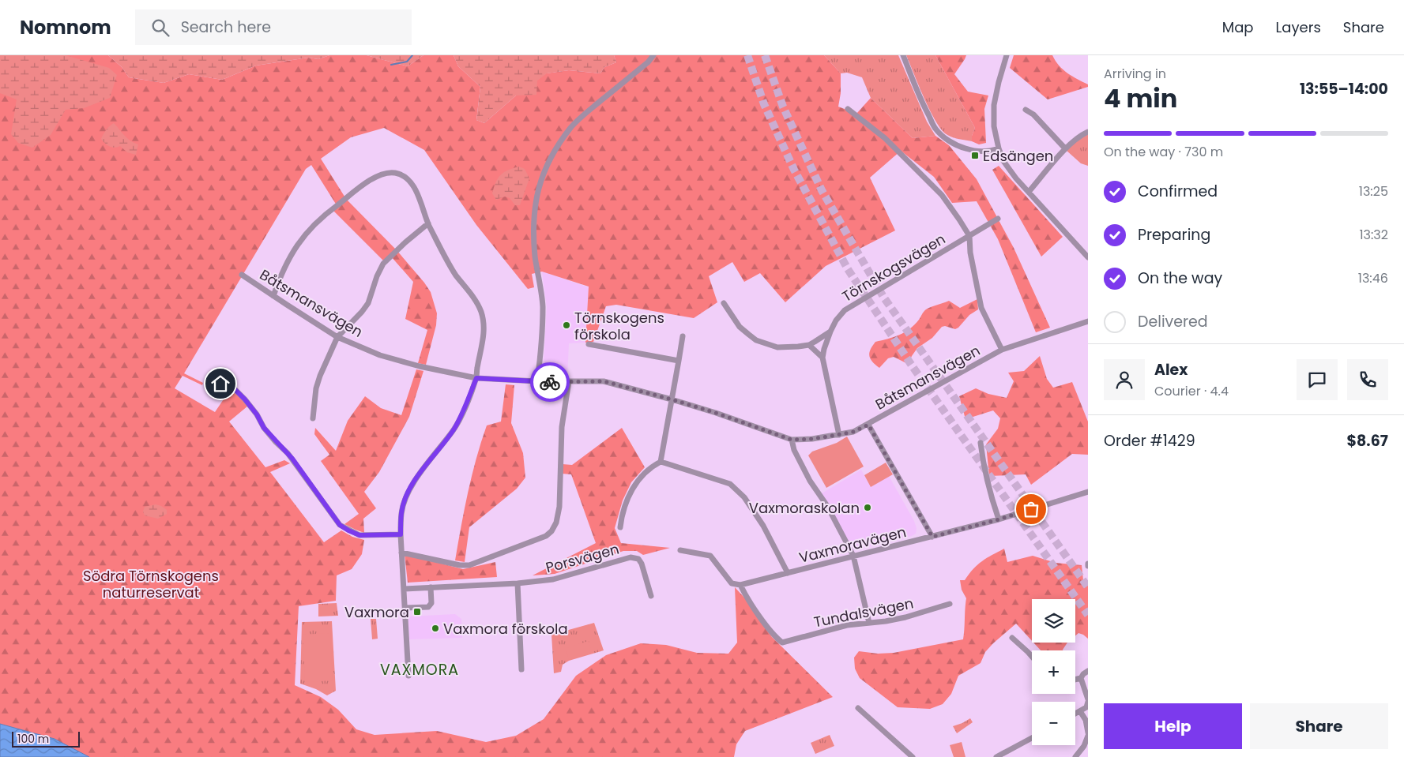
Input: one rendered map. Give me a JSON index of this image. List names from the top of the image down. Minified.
{"streets":{"street":["Törnskogsvägen","Båtsmansvägen","Vaxmoravägen","Porsvägen","Tundalsvägen"]},"crossings":[["Vaxmoravägen","Tundalsvägen"]],"districts":["VAXMORA"],"parks":["Södra Törnskogens naturreservat"],"places":{"transit":["Edsängen","Vaxmora"],"other":["Törnskogens förskola","Vaxmoraskolan","Vaxmora förskola"]},"scale_bar":"100 m","page":{"header":"Nomnom","search":"Search here","nav":["Map","Layers","Share"],"heading":["4 min","Arriving in","13:55–14:00"],"panel":["Alex","Courier · 4.4","Order #1429","$8.67"],"bar":"On the way · 730 m","list":[["Confirmed","13:25"],["Preparing","13:32"],["On the way","13:46"],"Delivered"],"map_buttons":["+","−"],"buttons":["Help","Share"],"scale":"100 m"}}
